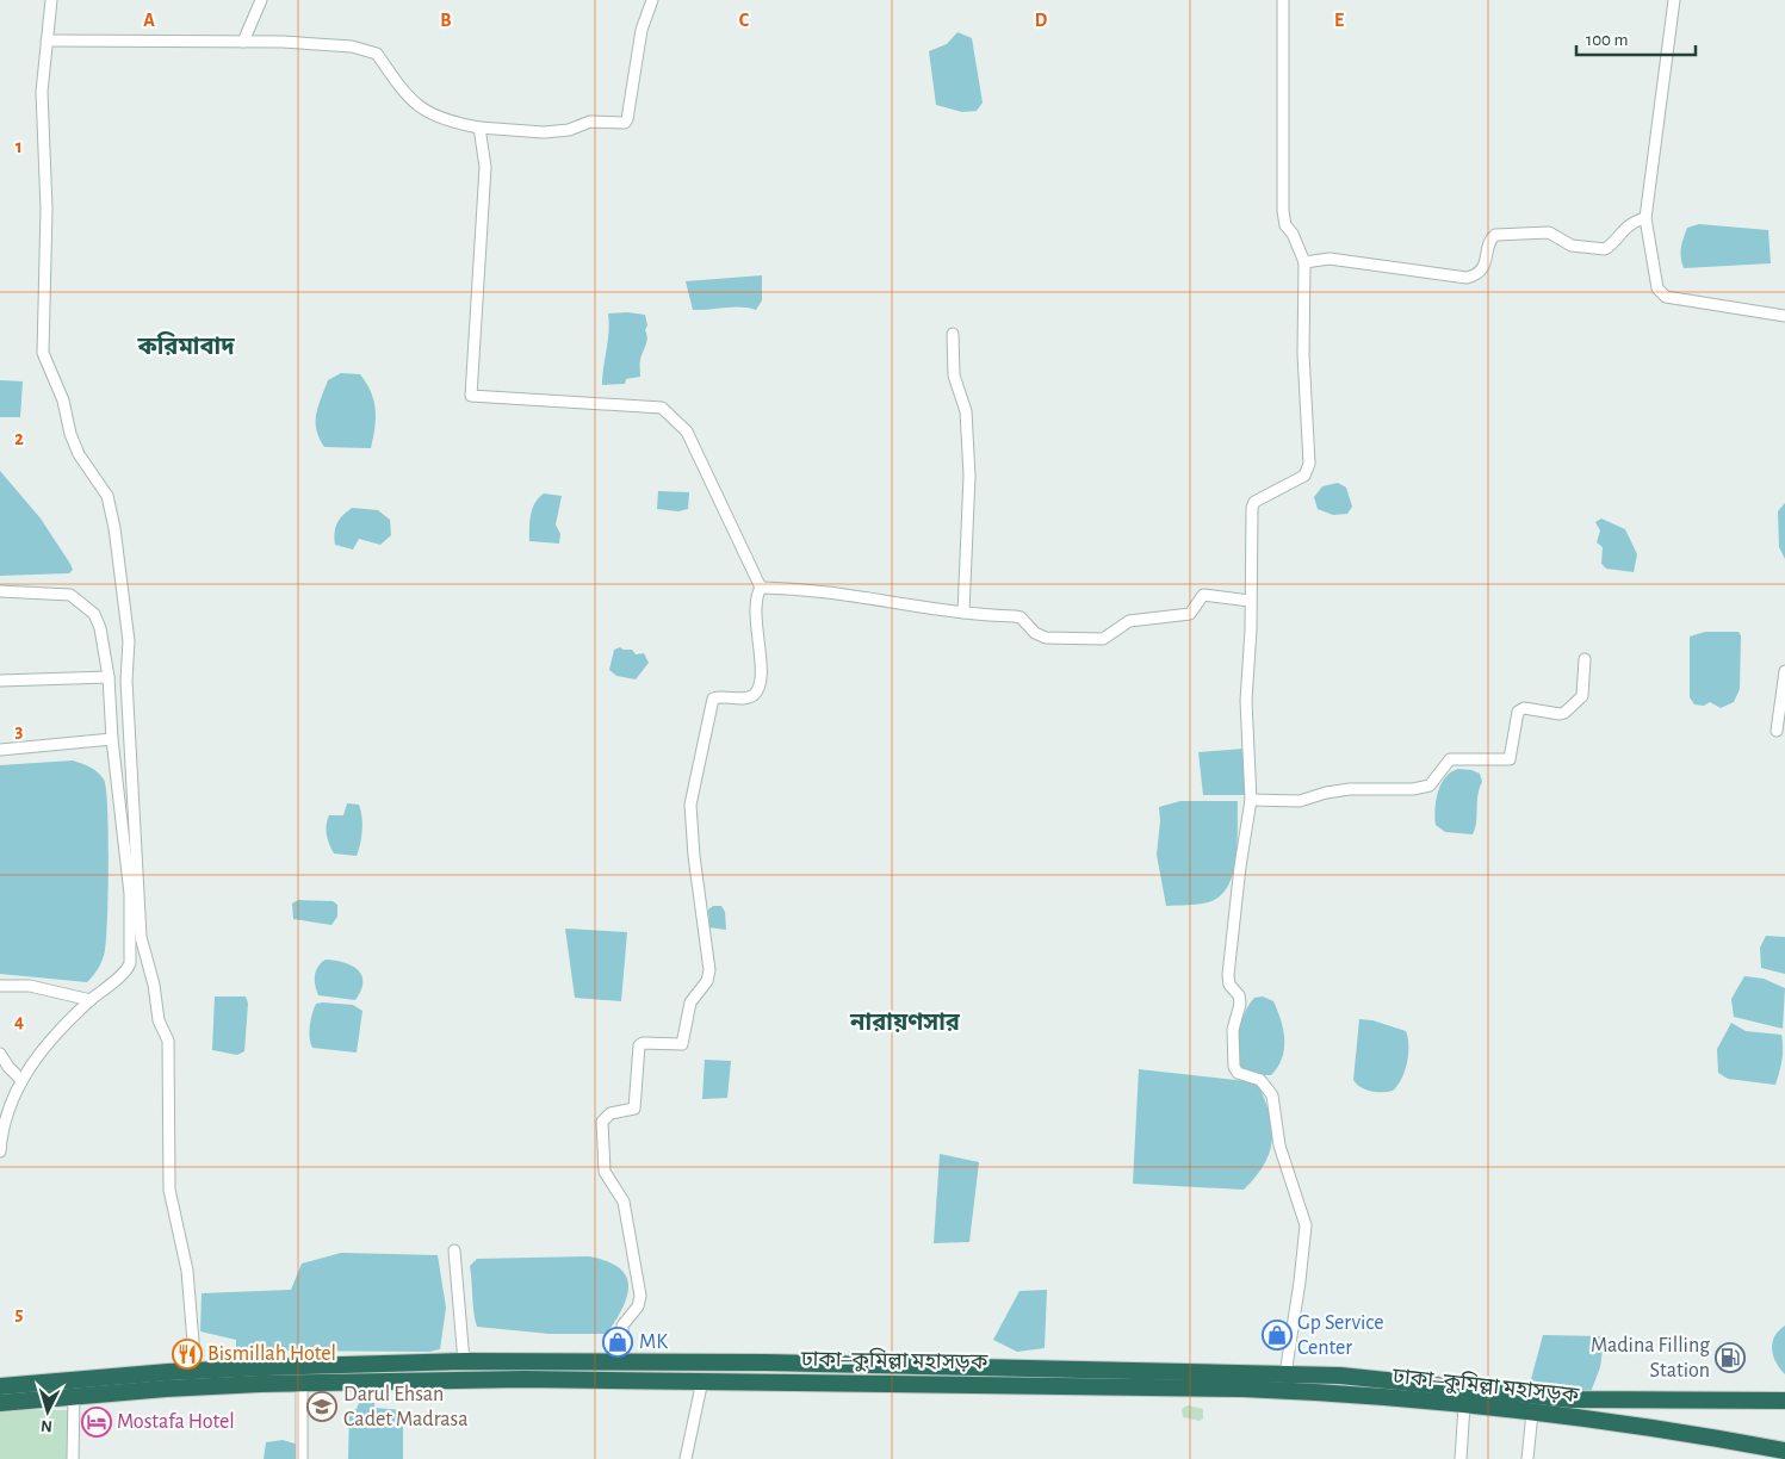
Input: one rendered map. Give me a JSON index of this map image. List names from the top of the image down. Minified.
{"streets":{"highway":["ঢাকা–কুমিল্লা মহাসড়ক"]},"districts":["করিমাবাদ","নারায়ণসার"],"places":{"shop":["Gp Service Center","MK"],"restaurant":["Bismillah Hotel"],"fuel station":["Madina Filling Station"],"school or university":["Darul Ehsan Cadet Madrasa"],"hotel":["Mostafa Hotel"]},"scale_bar":"100 m","north":"bottom","grid":{"columns":["A","B","C","D","E"],"rows":["1","2","3","4","5"]}}
